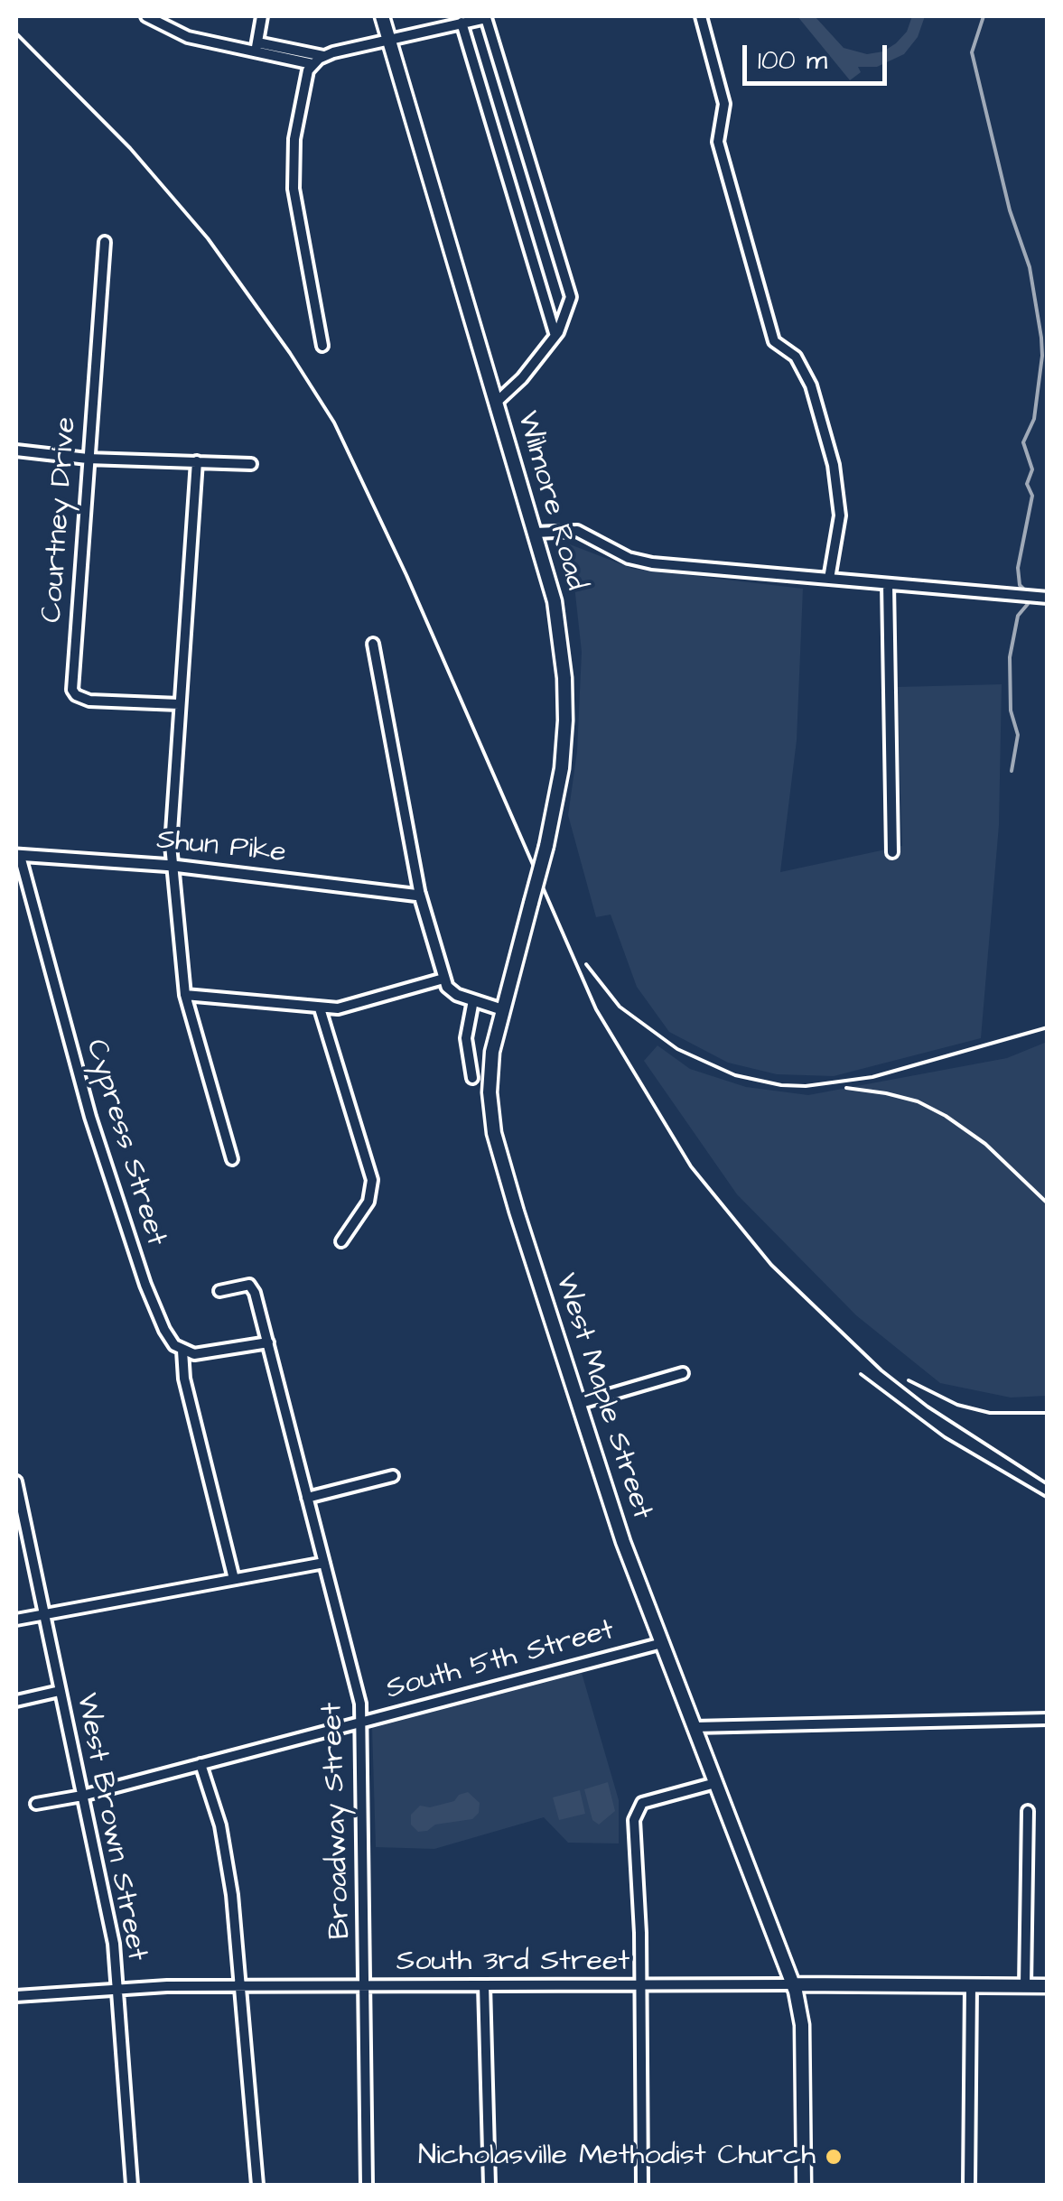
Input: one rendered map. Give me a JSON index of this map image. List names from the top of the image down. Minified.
{"streets":{"main road":["Wilmore Road","West Maple Street"],"street":["Courtney Drive","Shun Pike","Cypress Street","South 5th Street","Broadway Street","West Brown Street","South 3rd Street"]},"crossings":[["Wilmore Road","West Maple Street"],["Shun Pike","Cypress Street"],["West Maple Street","South 5th Street"],["West Maple Street","South 3rd Street"],["South 5th Street","Broadway Street"],["South 5th Street","West Brown Street"],["Broadway Street","South 3rd Street"],["West Brown Street","South 3rd Street"]],"places":["Nicholasville Methodist Church"],"scale_bar":"100 m"}
